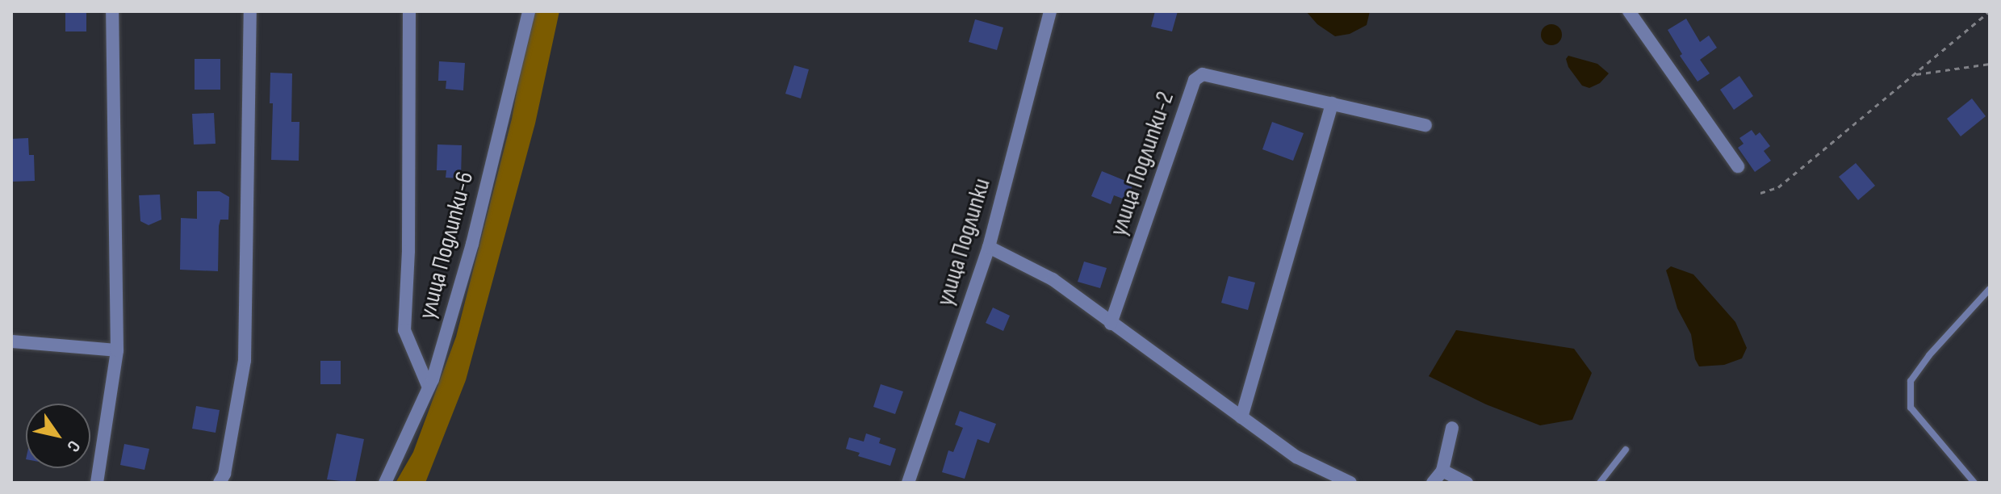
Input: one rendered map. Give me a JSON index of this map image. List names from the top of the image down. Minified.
{"streets":{"street":["улица Подлипки-2","улица Подлипки","улица Подлипки-6"]},"north":"bottom right"}
